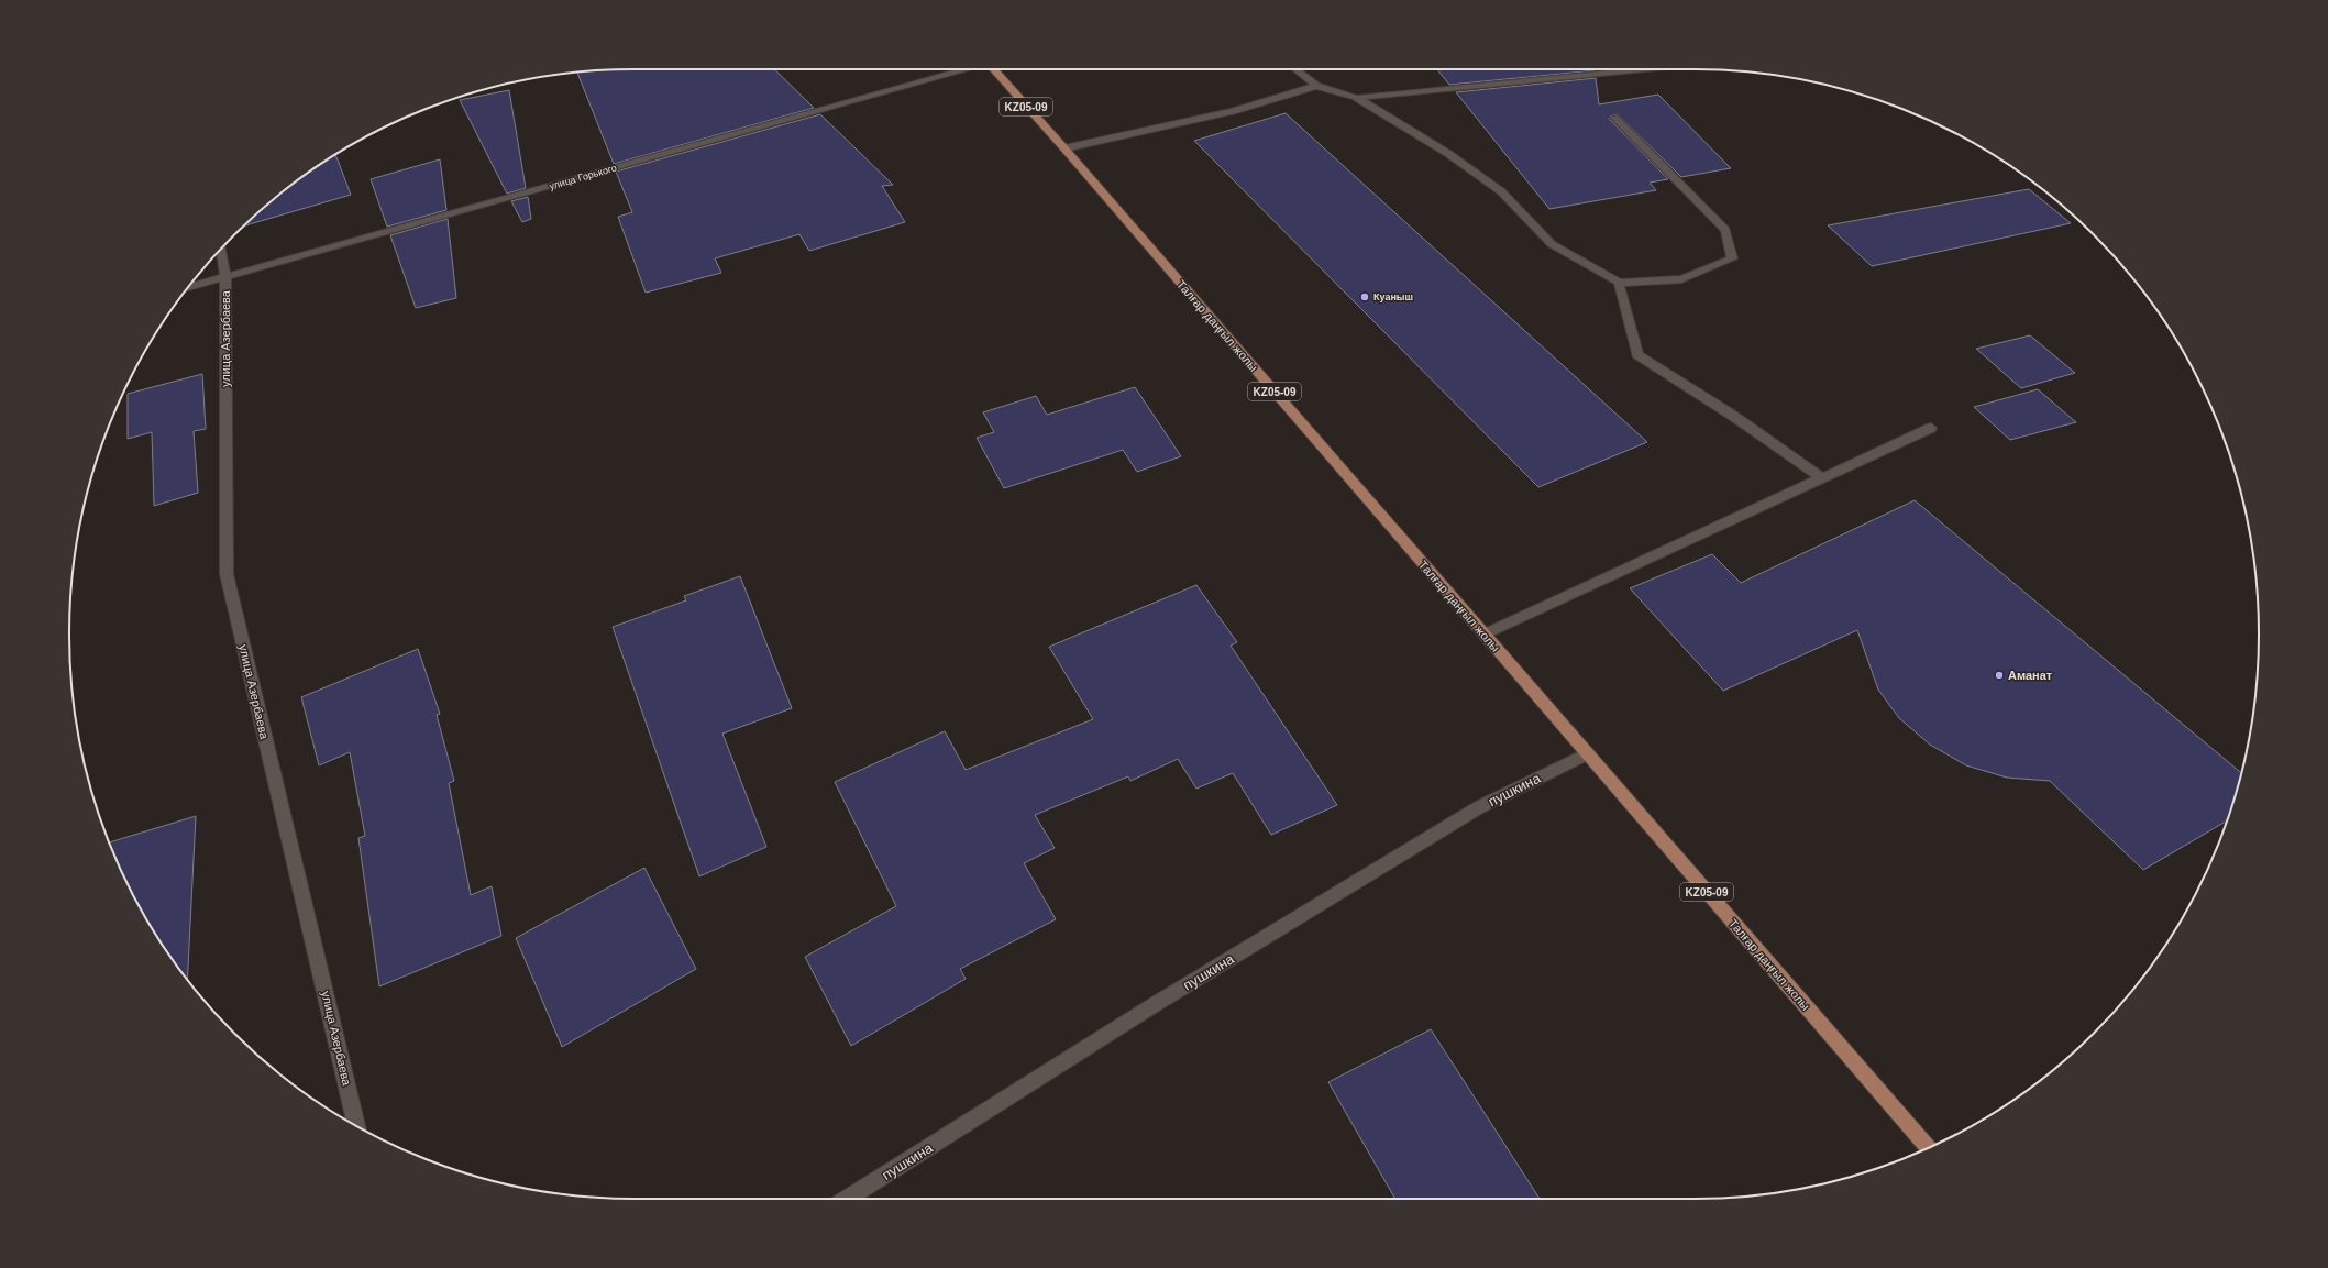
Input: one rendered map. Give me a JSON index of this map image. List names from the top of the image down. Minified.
{"streets":{"main road":["KZ05-09","Талғар даңғыл жолы"],"street":["улица Горького","улица Азербаева","пушкина"]},"crossings":[["улица Горького","улица Азербаева"],["Талғар даңғыл жолы","пушкина"]],"places":["Куаныш","Аманат"]}
